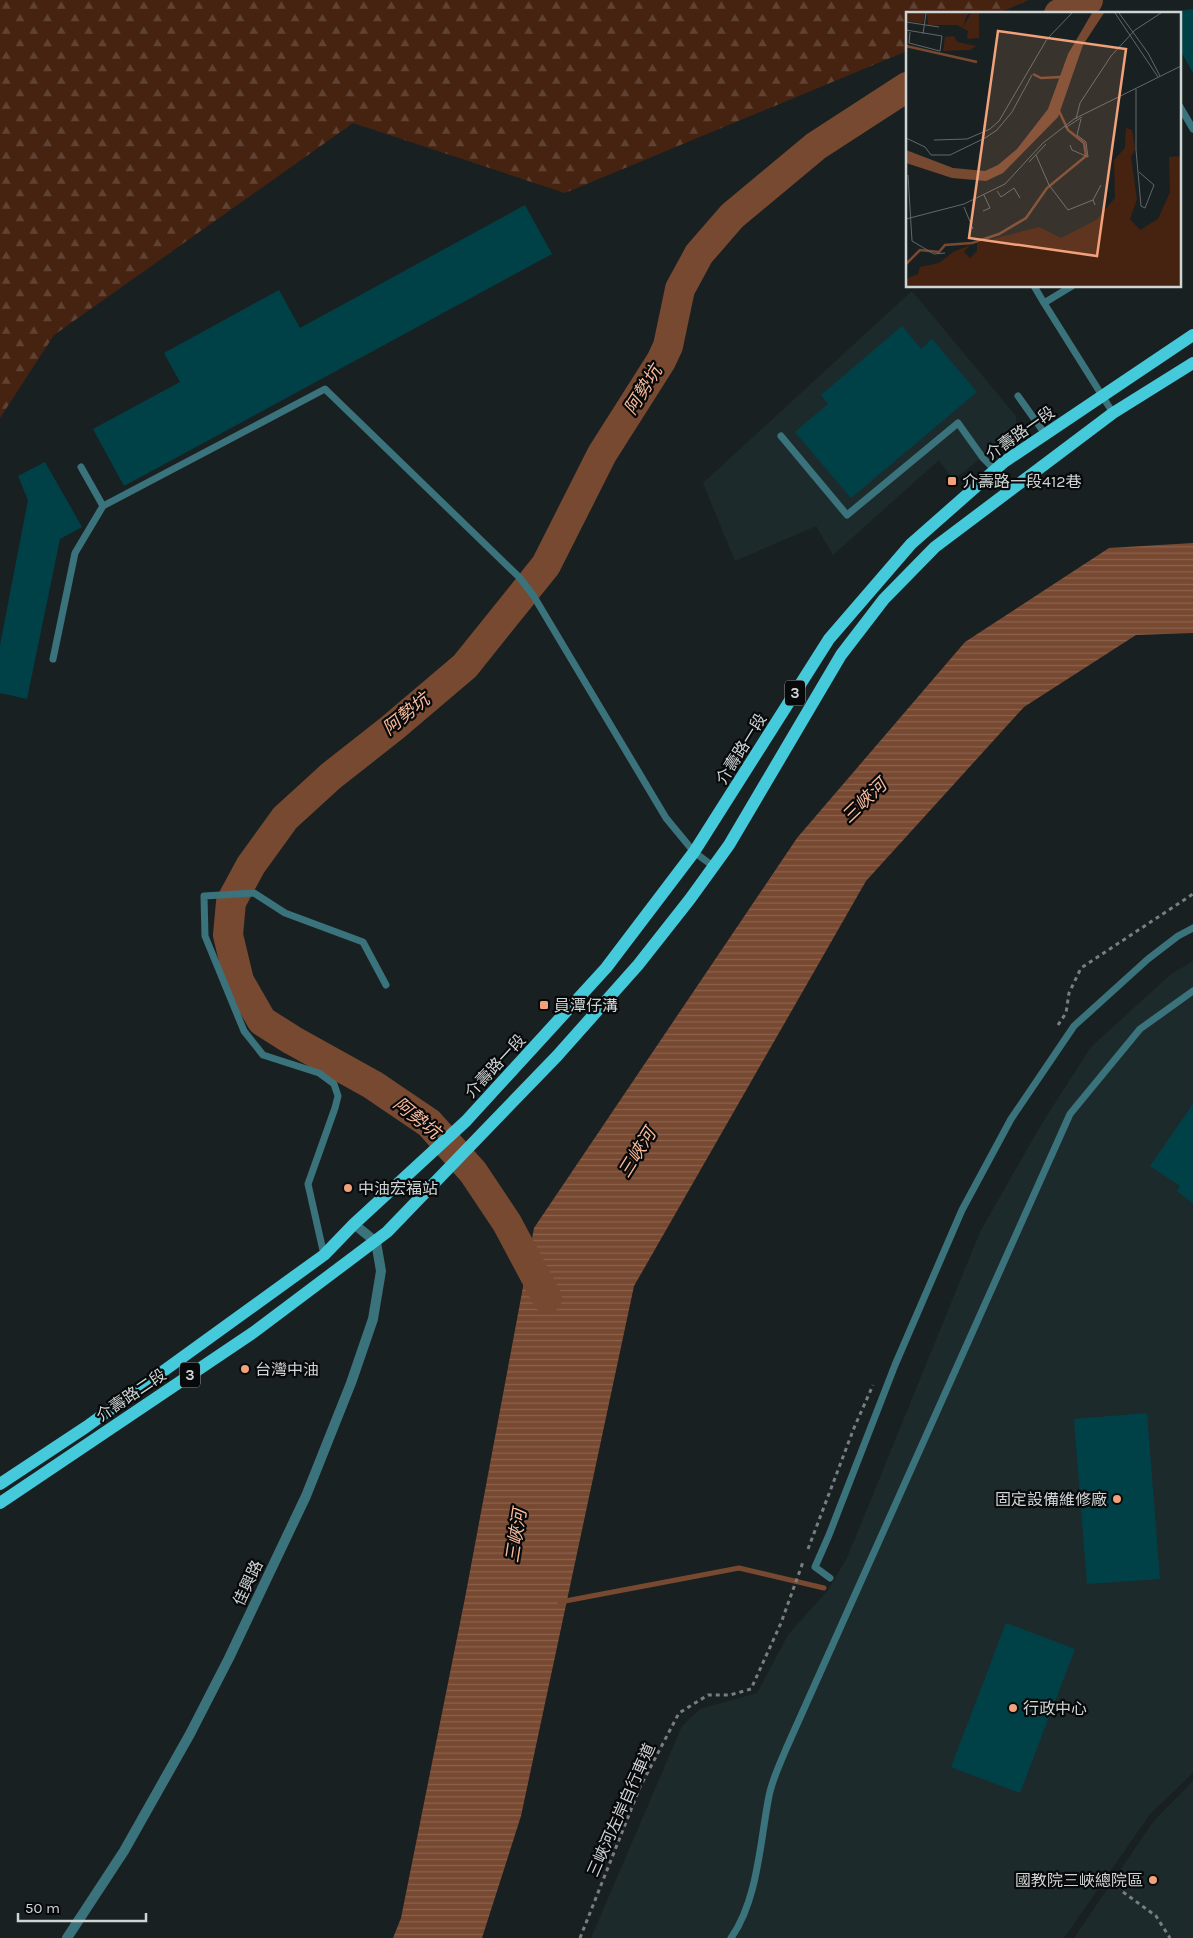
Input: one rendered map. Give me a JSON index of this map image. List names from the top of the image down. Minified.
{"streets":{"main road":["介壽路一段","3","介壽路二段"],"street":["佳興路"],"path":["三峽河左岸自行車道"]},"crossings":[["介壽路一段","介壽路二段"],["3","介壽路二段"],["3","佳興路"],["介壽路二段","佳興路"]],"water":["阿勢坑","三峽河"],"places":{"transit":["介壽路一段412巷","員潭仔溝"],"other":["中油宏福站","台灣中油","固定設備維修廠","行政中心","國教院三峽總院區"]},"scale_bar":"50 m"}
